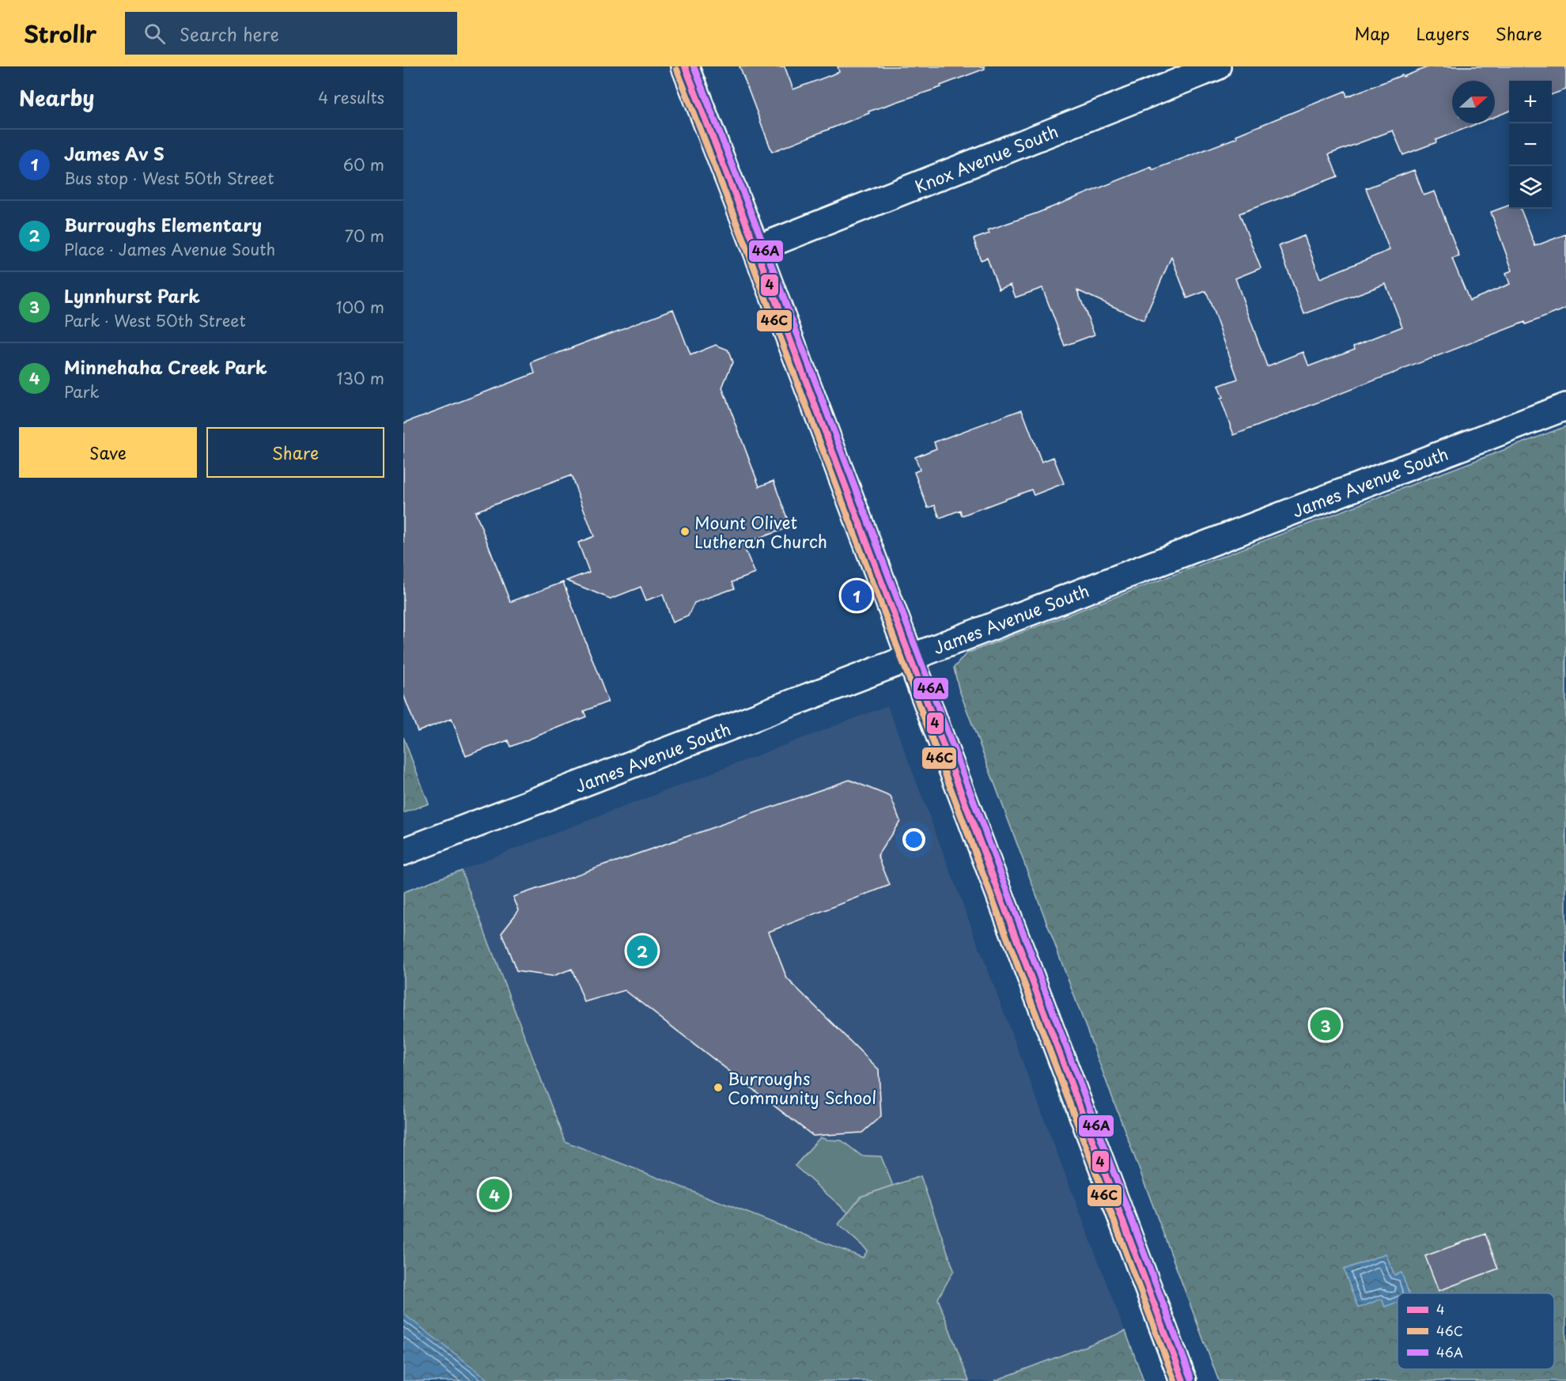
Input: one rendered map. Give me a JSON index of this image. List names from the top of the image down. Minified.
{"streets":{"street":["Knox Avenue South","James Avenue South"]},"places":["Mount Olivet Lutheran Church","Burroughs Community School"],"lines":["transit line 4","transit line 46A","transit line 46C"],"legend":["4","46C","46A"],"north":"right","page":{"header":"Strollr","search":"Search here","nav":["Map","Layers","Share"],"heading":["Nearby","4 results"],"map_buttons":["+","−"],"list":[{"mark":"1","name":"James Av S","note":"Bus stop · West 50th Street","value":"60 m"},{"mark":"2","name":"Burroughs Elementary","note":"Place · James Avenue South","value":"70 m"},{"mark":"3","name":"Lynnhurst Park","note":"Park · West 50th Street","value":"100 m"},{"mark":"4","name":"Minnehaha Creek Park","note":"Park","value":"130 m"}],"buttons":["Save","Share"],"pins":["1","2","3","4"]}}
